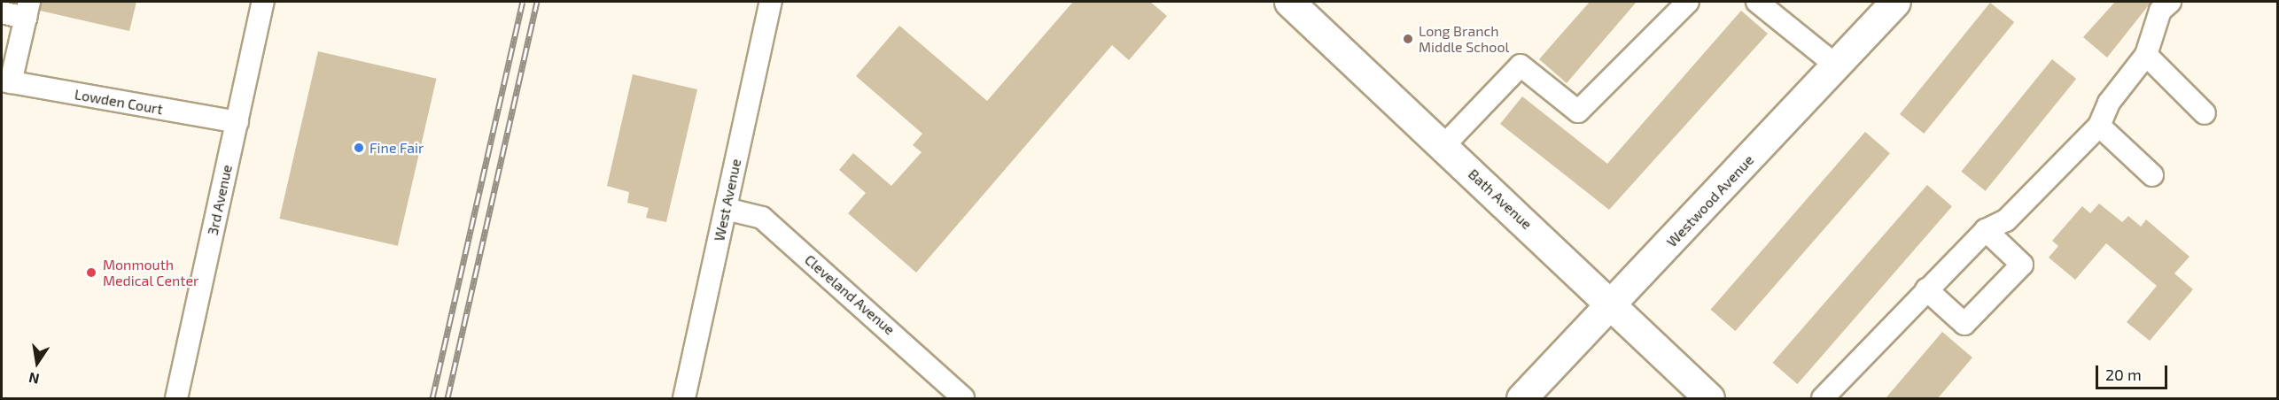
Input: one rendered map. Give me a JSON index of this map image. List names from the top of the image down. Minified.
{"streets":{"street":["Lowden Court","Bath Avenue","3rd Avenue","West Avenue","Westwood Avenue","Cleveland Avenue"]},"crossings":[["Lowden Court","3rd Avenue"],["Bath Avenue","Westwood Avenue"],["West Avenue","Cleveland Avenue"]],"places":["Long Branch Middle School","Fine Fair","Monmouth Medical Center"],"scale_bar":"20 m","north":"bottom"}
